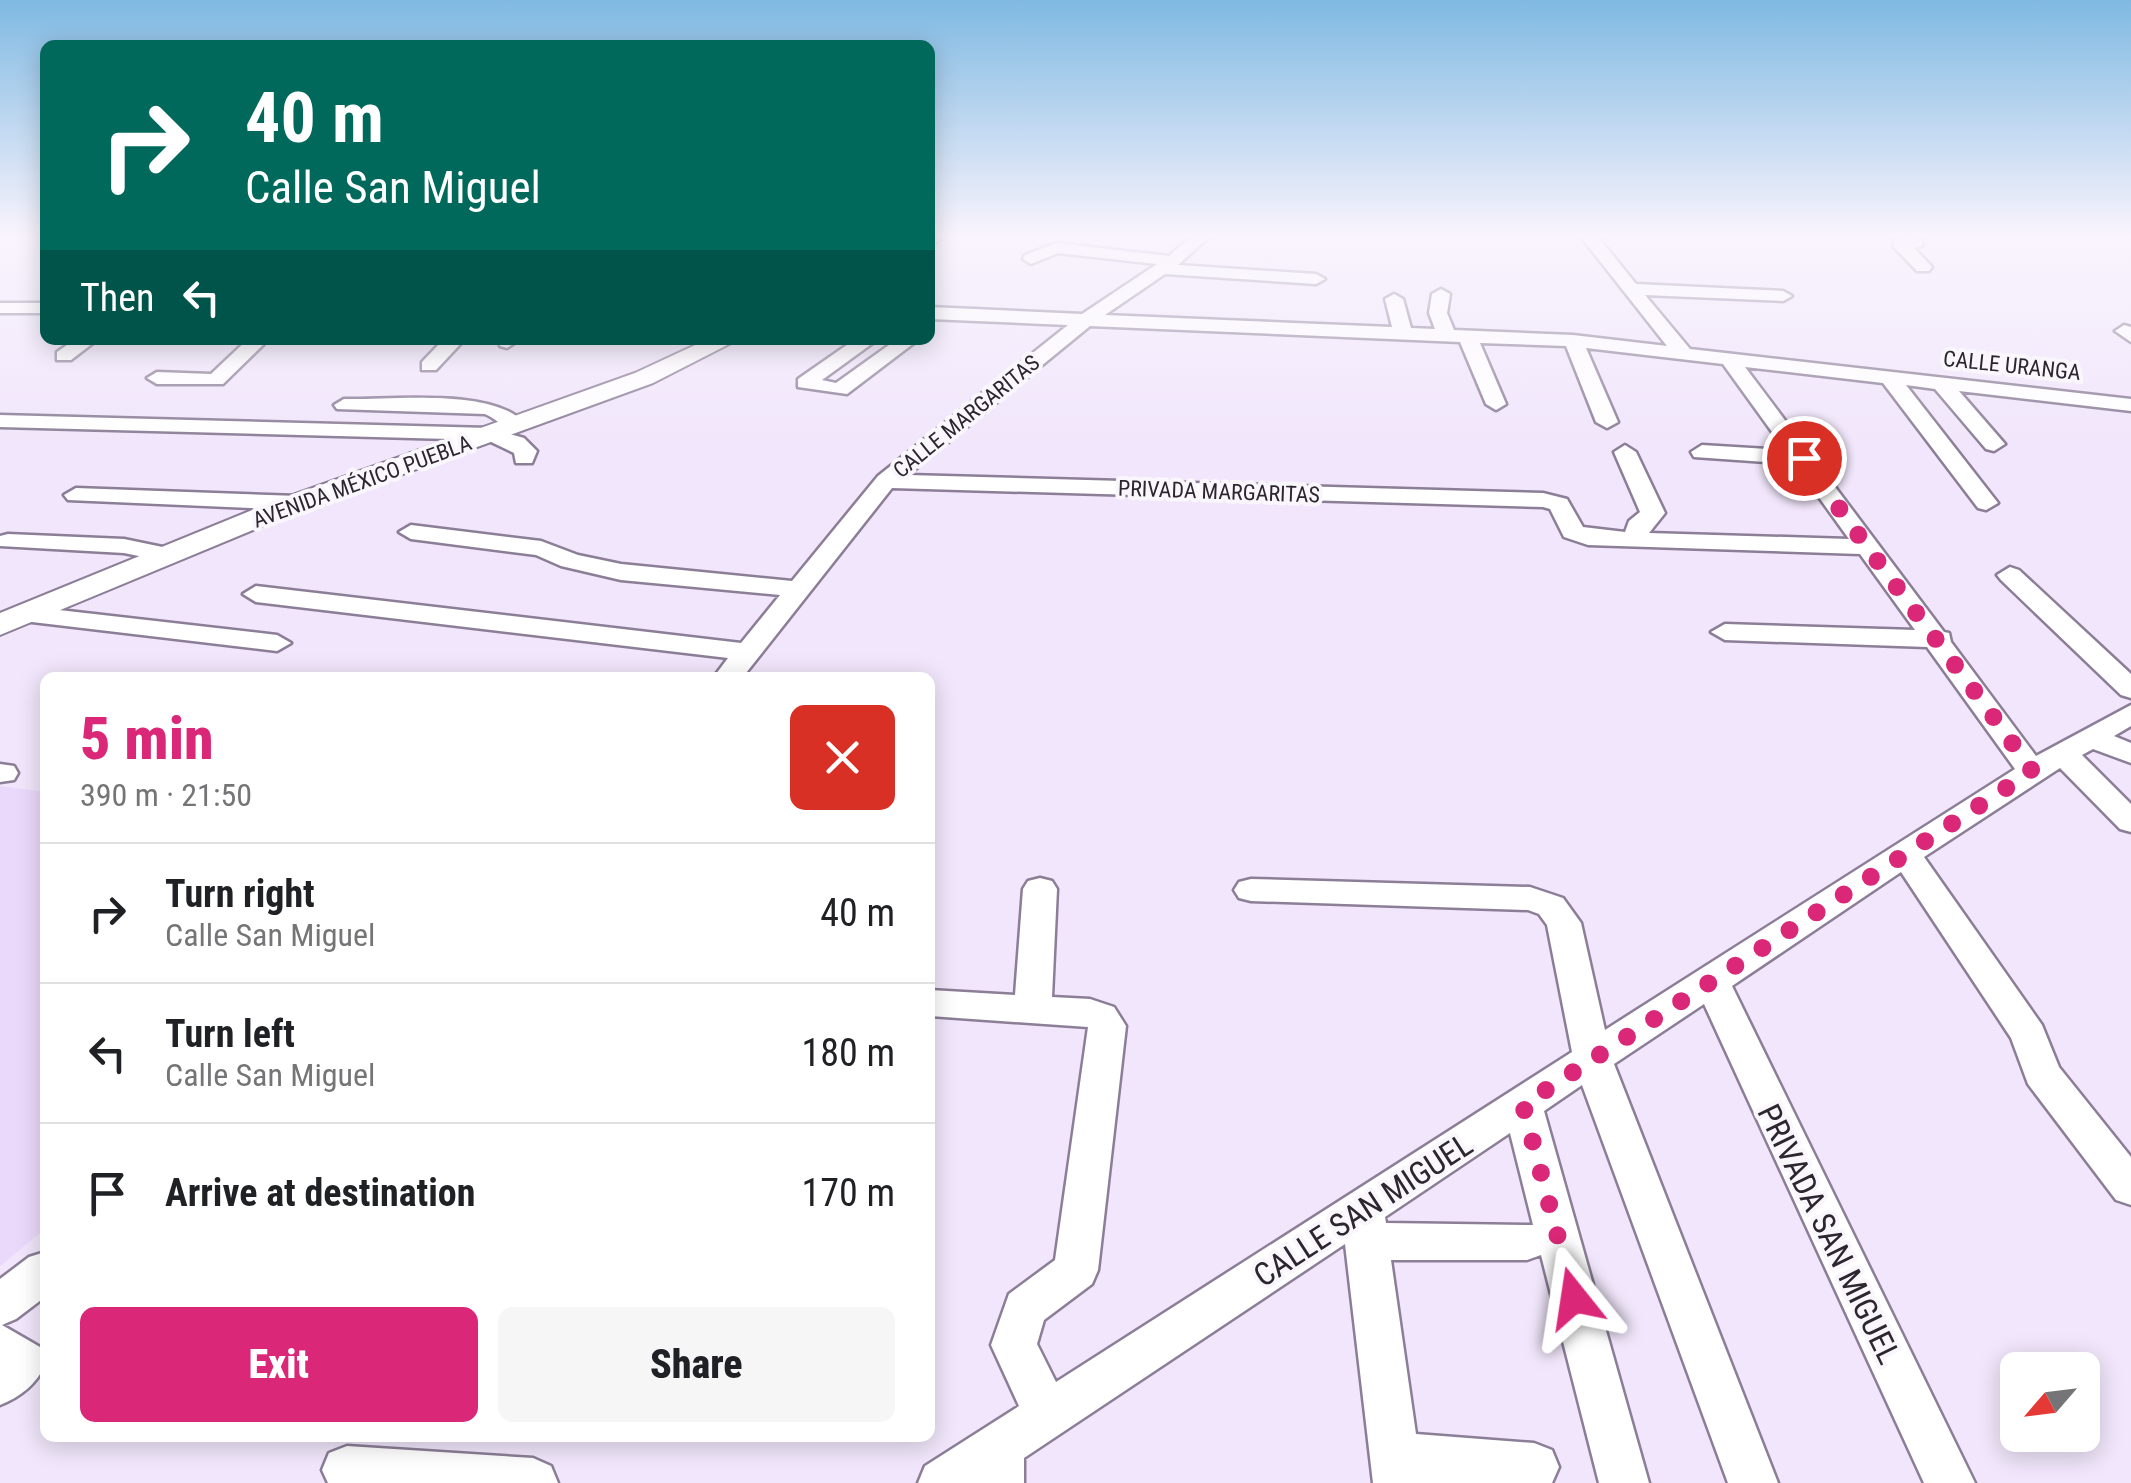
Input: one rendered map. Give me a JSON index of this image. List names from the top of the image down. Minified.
{"streets":{"main road":["AVENIDA MÉXICO PUEBLA"],"street":["CALLE URANGA","CALLE MARGARITAS","PRIVADA MARGARITAS","CALLE SAN MIGUEL","PRIVADA SAN MIGUEL"]},"crossings":[["CALLE URANGA","CALLE MARGARITAS"],["CALLE MARGARITAS","PRIVADA MARGARITAS"],["CALLE SAN MIGUEL","PRIVADA SAN MIGUEL"]],"north":"bottom left","page":{"turn":["40 m","Calle San Miguel"],"then":"Then","heading":["5 min","390 m · 21:50"],"list":[{"name":"Turn right","note":"Calle San Miguel","value":"40 m"},{"name":"Turn left","note":"Calle San Miguel","value":"180 m"},{"name":"Arrive at destination","value":"170 m"}],"buttons":["Exit","Share"]}}
